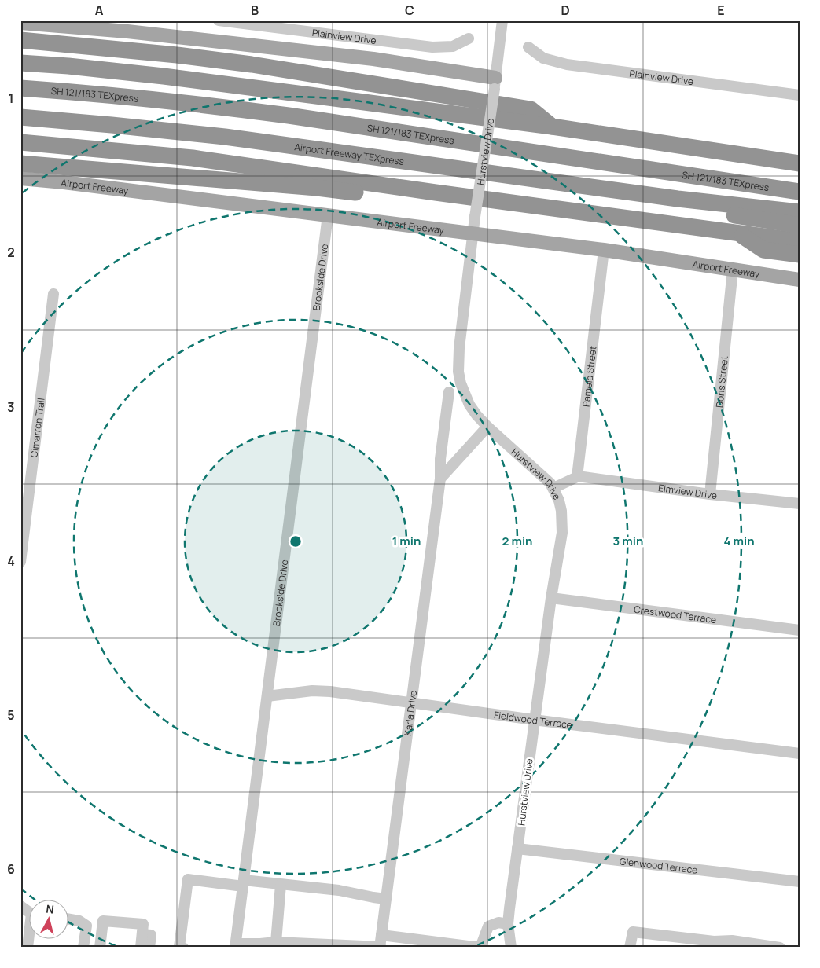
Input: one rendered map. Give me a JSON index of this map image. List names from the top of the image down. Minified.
{"streets":{"highway":["SH 121/183 TEXpress","Airport Freeway TEXpress"],"main road":["Airport Freeway"],"street":["Plainview Drive","Hurstview Drive","Brookside Drive","Pamela Street","Doris Street","Cimarron Trail","Elmview Drive","Crestwood Terrace","Karla Drive","Fieldwood Terrace","Glenwood Terrace"]},"crossings":[["Hurstview Drive","Airport Freeway"],["Hurstview Drive","Crestwood Terrace"],["Hurstview Drive","Fieldwood Terrace"],["Hurstview Drive","Glenwood Terrace"],["Airport Freeway","Brookside Drive"],["Airport Freeway","Pamela Street"],["Airport Freeway","Doris Street"],["Brookside Drive","Fieldwood Terrace"],["Pamela Street","Elmview Drive"],["Doris Street","Elmview Drive"],["Karla Drive","Fieldwood Terrace"]],"north":"top","grid":{"columns":["A","B","C","D","E"],"rows":["1","2","3","4","5","6"]},"rings":["1 min","2 min","3 min","4 min"]}
